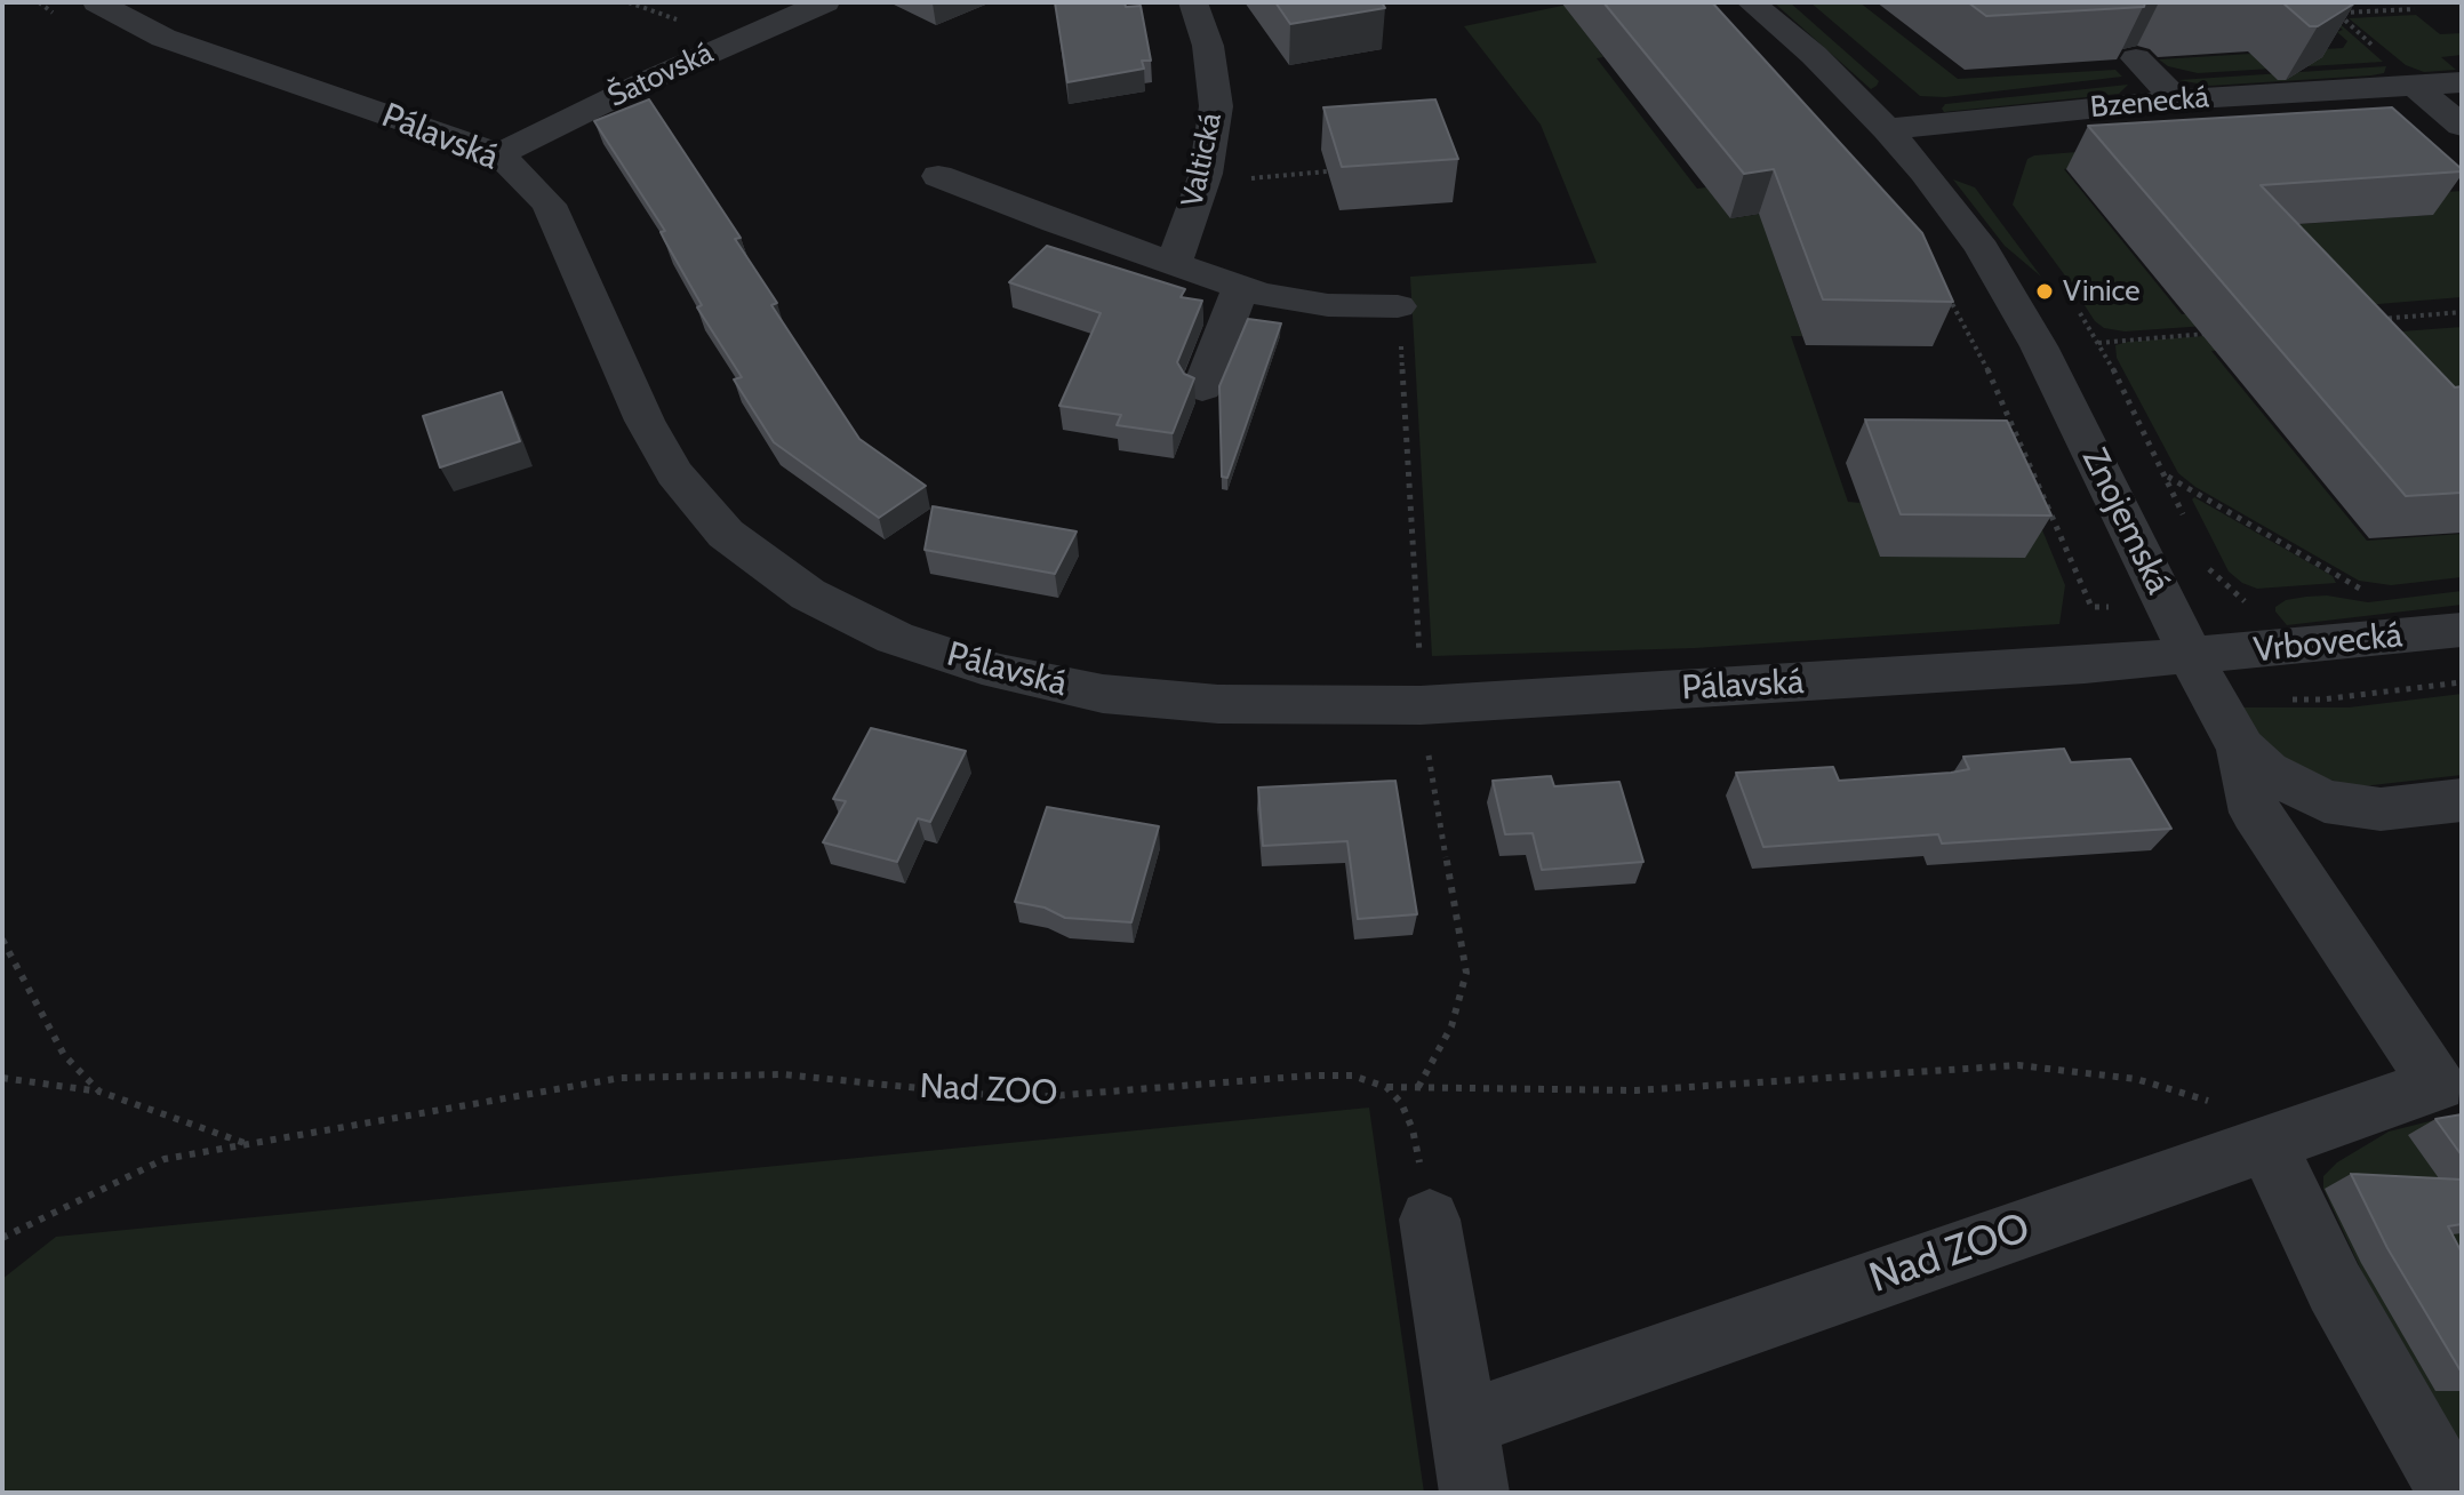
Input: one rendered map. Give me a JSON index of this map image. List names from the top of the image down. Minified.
{"streets":{"street":["Šatovská","Bzenecká","Pálavská","Valtická","Znojemská","Vrbovecká","Nad ZOO"]},"crossings":[["Šatovská","Pálavská"],["Bzenecká","Znojemská"],["Pálavská","Znojemská"],["Pálavská","Vrbovecká"],["Znojemská","Vrbovecká"],["Znojemská","Nad ZOO"]],"places":["Vinice"]}
